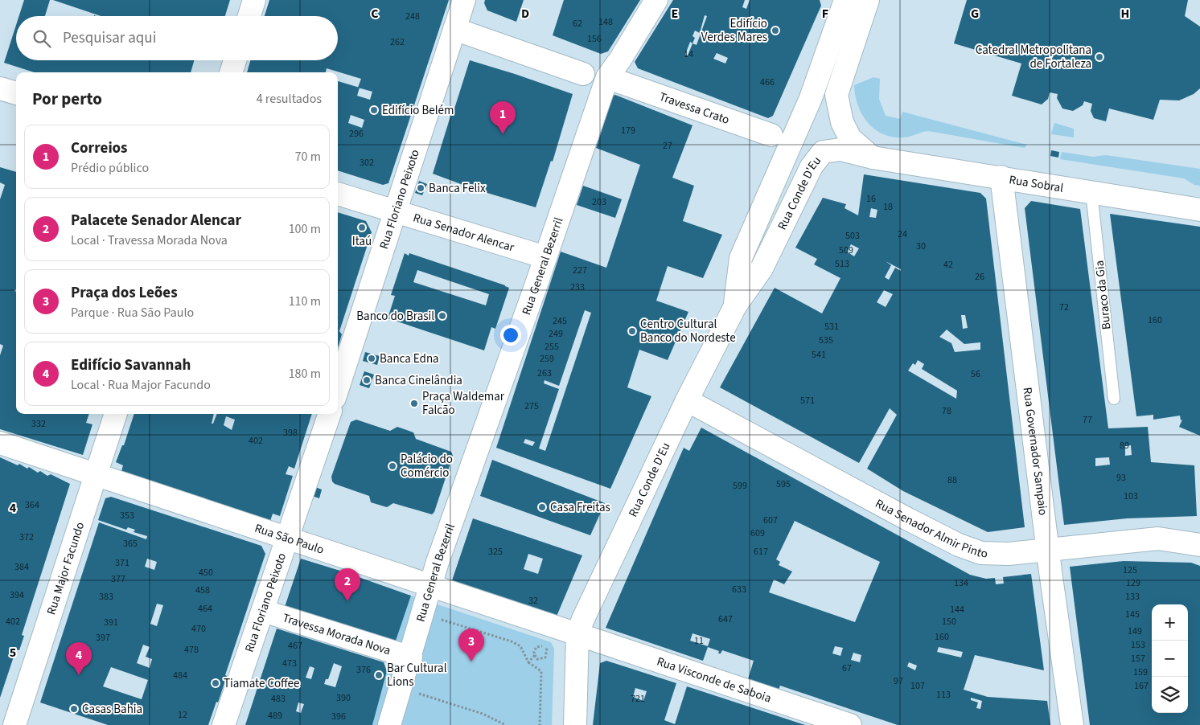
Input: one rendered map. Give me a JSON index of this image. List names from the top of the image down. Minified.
{"streets":{"street":["Travessa Crato","Rua Sobral","Rua Conde D'Eu","Rua Floriano Peixoto","Rua Senador Alencar","Rua General Bezerril","Rua Governador Sampaio","Rua Senador Almir Pinto","Rua São Paulo","Rua Major Facundo","Travessa Morada Nova","Rua Visconde de Saboia"],"lane":["Buraco da Gia"]},"crossings":[["Rua Sobral","Rua Conde D'Eu"],["Rua Sobral","Buraco da Gia"],["Rua Sobral","Rua Governador Sampaio"],["Rua Conde D'Eu","Rua Senador Almir Pinto"],["Rua Conde D'Eu","Rua São Paulo"],["Rua Conde D'Eu","Rua Visconde de Saboia"],["Rua Floriano Peixoto","Rua Senador Alencar"],["Rua Floriano Peixoto","Rua São Paulo"],["Rua Floriano Peixoto","Travessa Morada Nova"],["Rua Senador Alencar","Rua General Bezerril"],["Rua General Bezerril","Rua São Paulo"],["Rua General Bezerril","Travessa Morada Nova"],["Rua Governador Sampaio","Rua Senador Almir Pinto"],["Rua São Paulo","Rua Major Facundo"],["Rua São Paulo","Rua Visconde de Saboia"]],"places":["Edifício Verdes Mares","Catedral Metropolitana de Fortaleza","Edifício Belém","Banca Felix","Itaú","Banco do Brasil","Centro Cultural Banco do Nordeste","Banca Edna","Banca Cinelândia","Praça Waldemar Falcão","Palácio do Comércio","Casa Freitas","Bar Cultural Lions","Tiamate Coffee","Casas Bahia"],"house_numbers":["248","148","62","156","262","14","466","179","296","27","302","16","203","18","24","503","30","509","513","42","227","26","233","72","160","245","531","249","535","255","541","259","263","56","571","275","78","77","332","398","402","89","93","88","595","599","103","364","353","607","609","372","365","325","617","371","384","125","450","377","134","129","633","458","394","383","133","32","464","144","145","647","402","150","391","470","149","160","397","11","153","467","478","157","473","67","376","159","484","97","107","167","113","390","483","721","12","489","396"],"page":{"search":"Pesquisar aqui","heading":["Por perto","4 resultados"],"pins":["1","2","3","4"],"list":[{"mark":"1","name":"Correios","note":"Prédio público","value":"70 m"},{"mark":"2","name":"Palacete Senador Alencar","note":"Local · Travessa Morada Nova","value":"100 m"},{"mark":"3","name":"Praça dos Leões","note":"Parque · Rua São Paulo","value":"110 m"},{"mark":"4","name":"Edifício Savannah","note":"Local · Rua Major Facundo","value":"180 m"}],"map_buttons":["+","−"]},"grid":{"columns":["C","D","E","F","G","H"],"rows":["4","5"]}}
